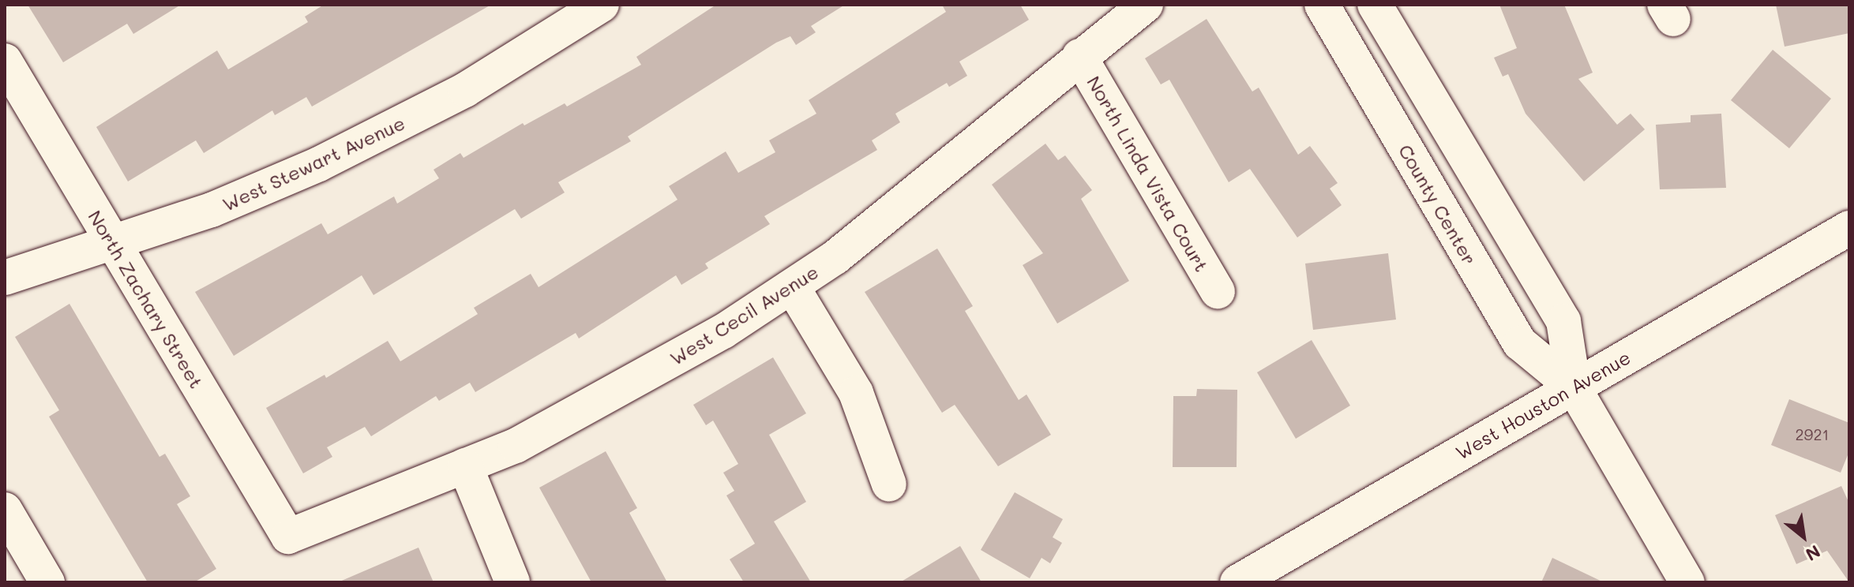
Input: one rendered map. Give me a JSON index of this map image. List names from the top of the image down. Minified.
{"streets":{"street":["West Stewart Avenue","North Linda Vista Court","County Center","North Zachary Street","West Cecil Avenue","West Houston Avenue"]},"crossings":[["West Stewart Avenue","North Zachary Street"],["North Linda Vista Court","West Cecil Avenue"],["County Center","West Houston Avenue"],["North Zachary Street","West Cecil Avenue"]],"house_numbers":["2921"],"north":"bottom right"}
